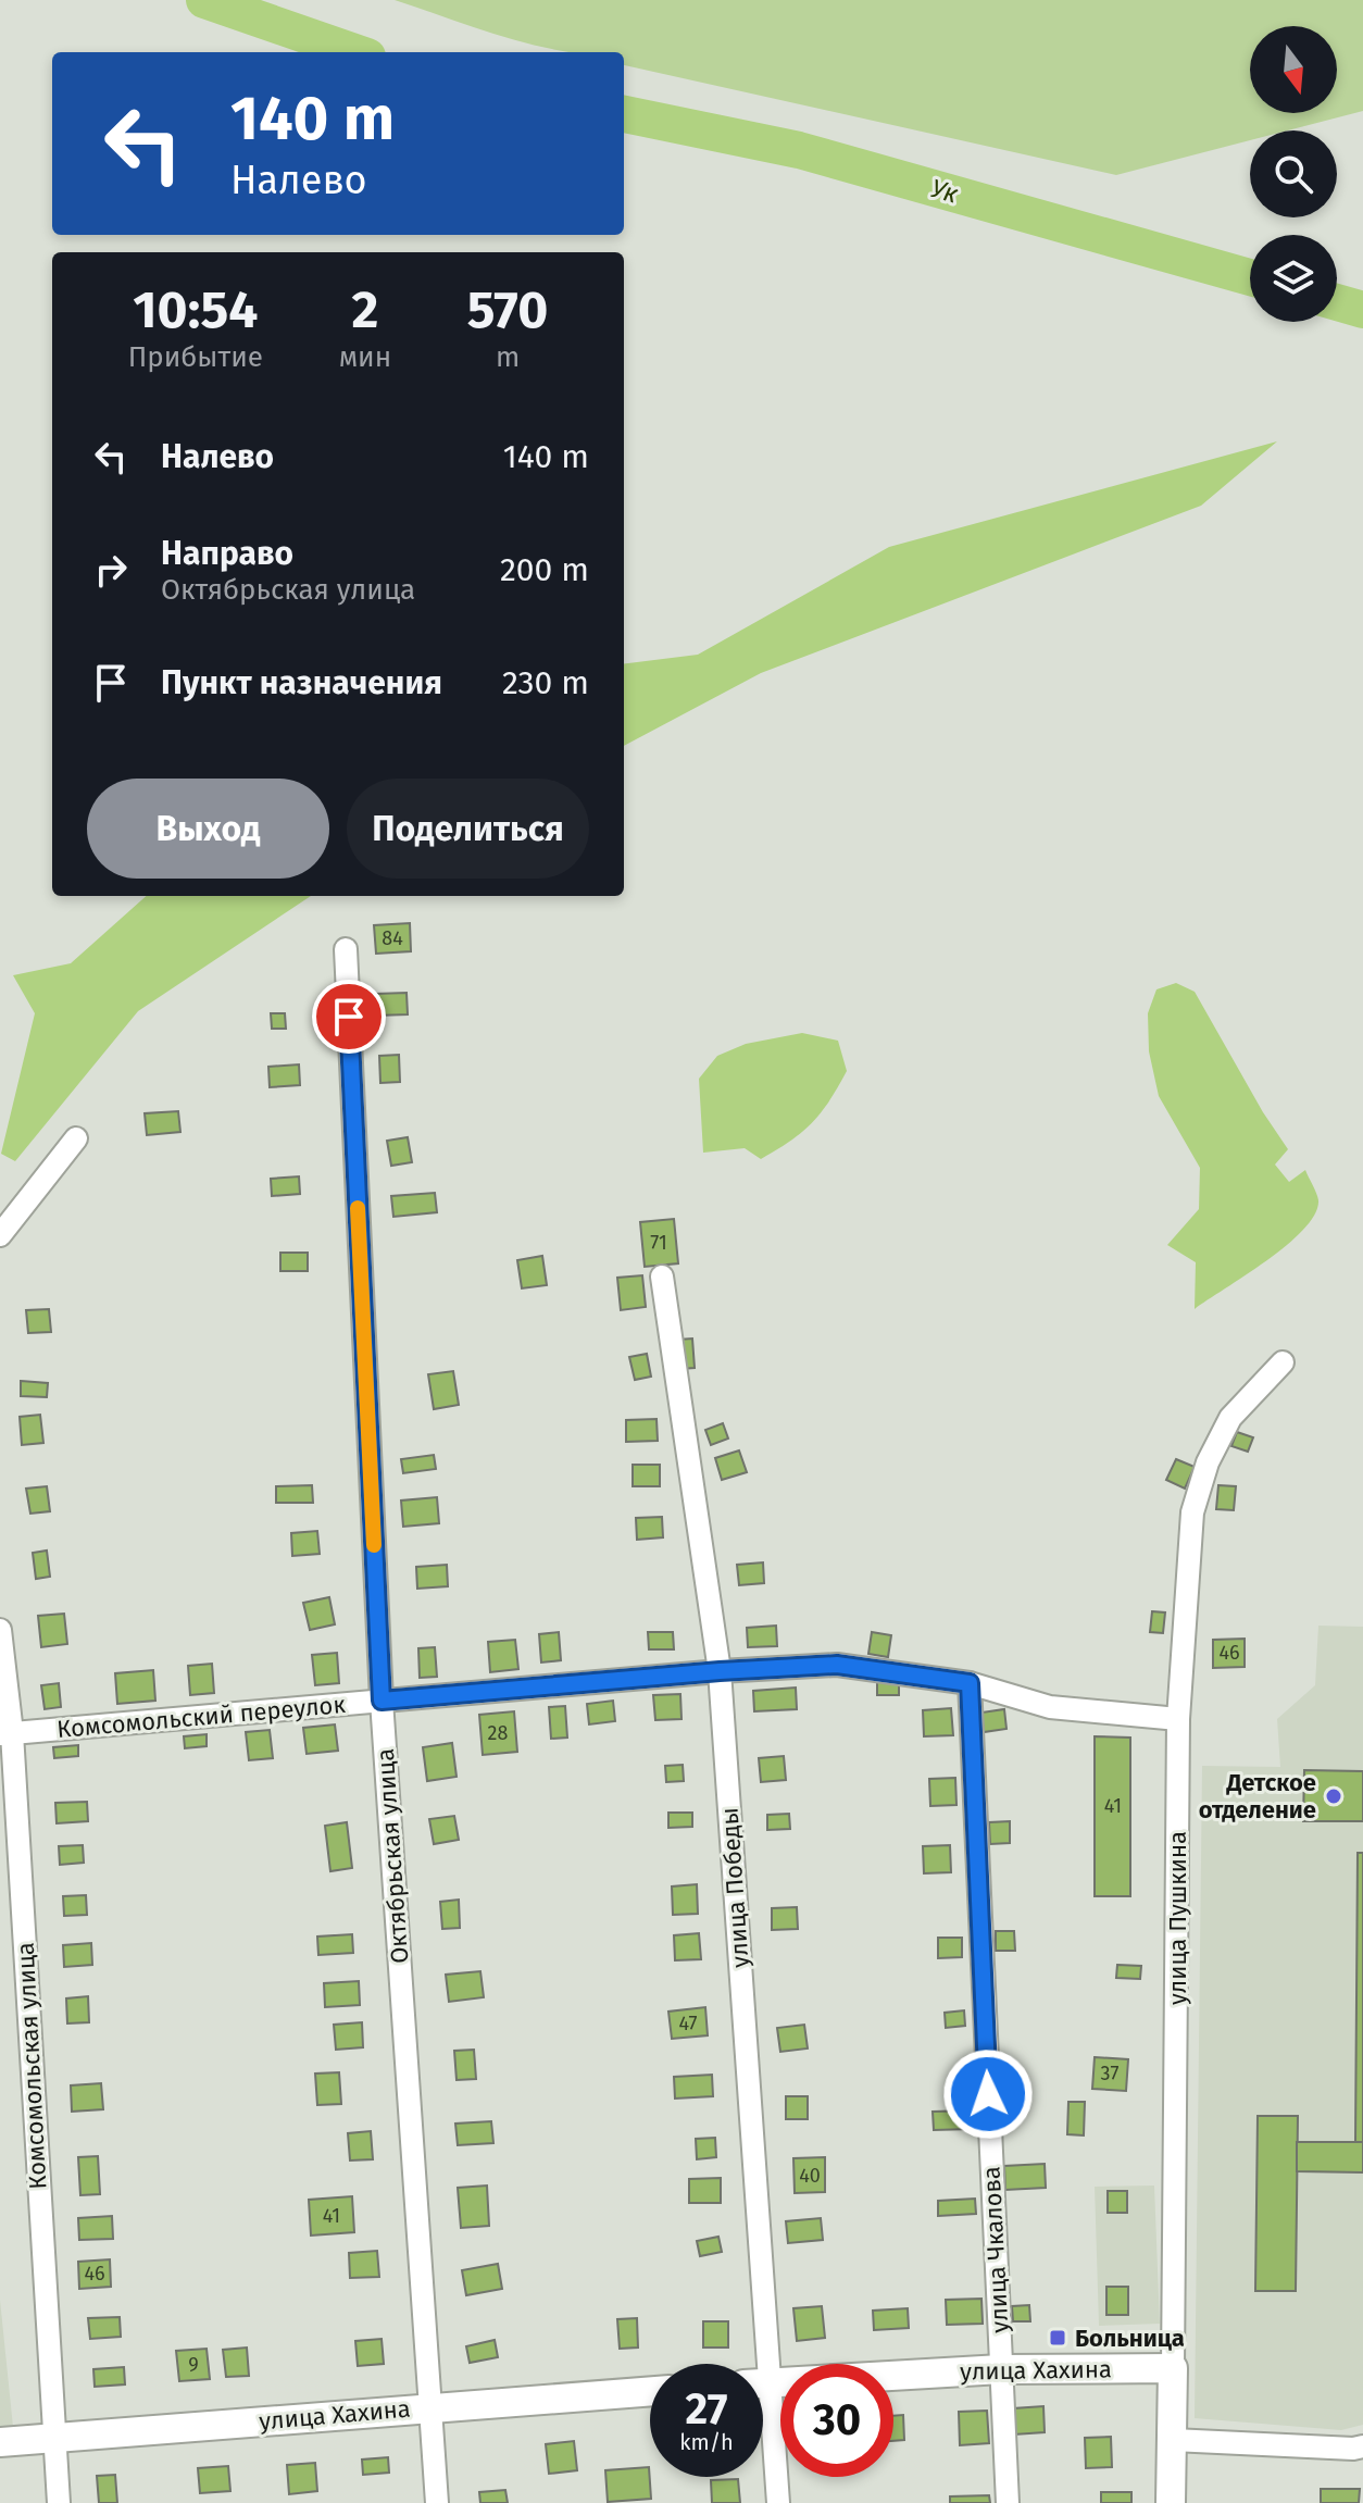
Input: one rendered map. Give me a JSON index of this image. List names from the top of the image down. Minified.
{"streets":{"street":["Комсомольский переулок","Октябрьская улица","улица Победы","улица Пушкина","Комсомольская улица","улица Чкалова","улица Хахина"]},"crossings":[["Комсомольский переулок","Октябрьская улица"],["Комсомольский переулок","улица Победы"],["Комсомольский переулок","улица Пушкина"],["Комсомольский переулок","Комсомольская улица"],["Комсомольский переулок","улица Чкалова"],["Октябрьская улица","улица Хахина"],["улица Пушкина","улица Хахина"],["Комсомольская улица","улица Хахина"],["улица Чкалова","улица Хахина"]],"water":["Ук"],"places":{"other":["Детское отделение"],"transit":["Больница"]},"house_numbers":["84","71","46","28","41","47","37","40","41","46","9"],"north":"bottom","page":{"turn":["140 m","Налево"],"eta":["10:54","Прибытие","2","мин","570","m"],"list":[{"name":"Налево","value":"140 m"},{"name":"Направо","note":"Октябрьская улица","value":"200 m"},{"name":"Пункт назначения","value":"230 m"}],"buttons":["Выход","Поделиться"],"speed":"27 km/h","limit":"30"}}
